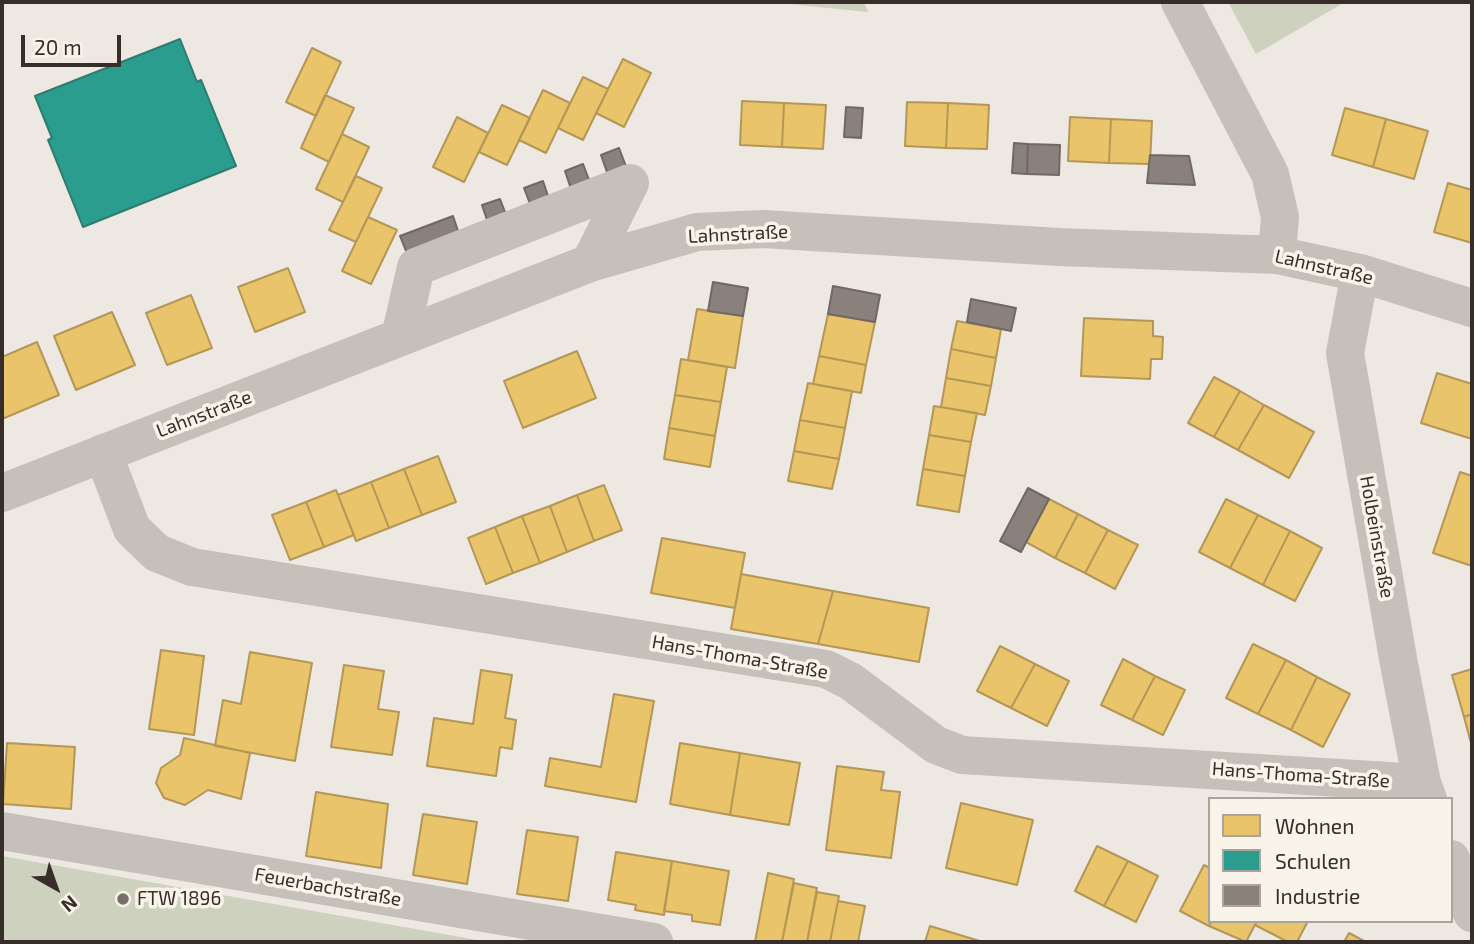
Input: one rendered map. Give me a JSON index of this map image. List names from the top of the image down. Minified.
{"streets":{"street":["Lahnstraße","Holbeinstraße","Hans-Thoma-Straße","Feuerbachstraße"]},"crossings":[["Lahnstraße","Holbeinstraße"],["Lahnstraße","Hans-Thoma-Straße"],["Holbeinstraße","Hans-Thoma-Straße"]],"places":["FTW 1896"],"legend":["Wohnen","Schulen","Industrie"],"scale_bar":"20 m","north":"bottom right"}
